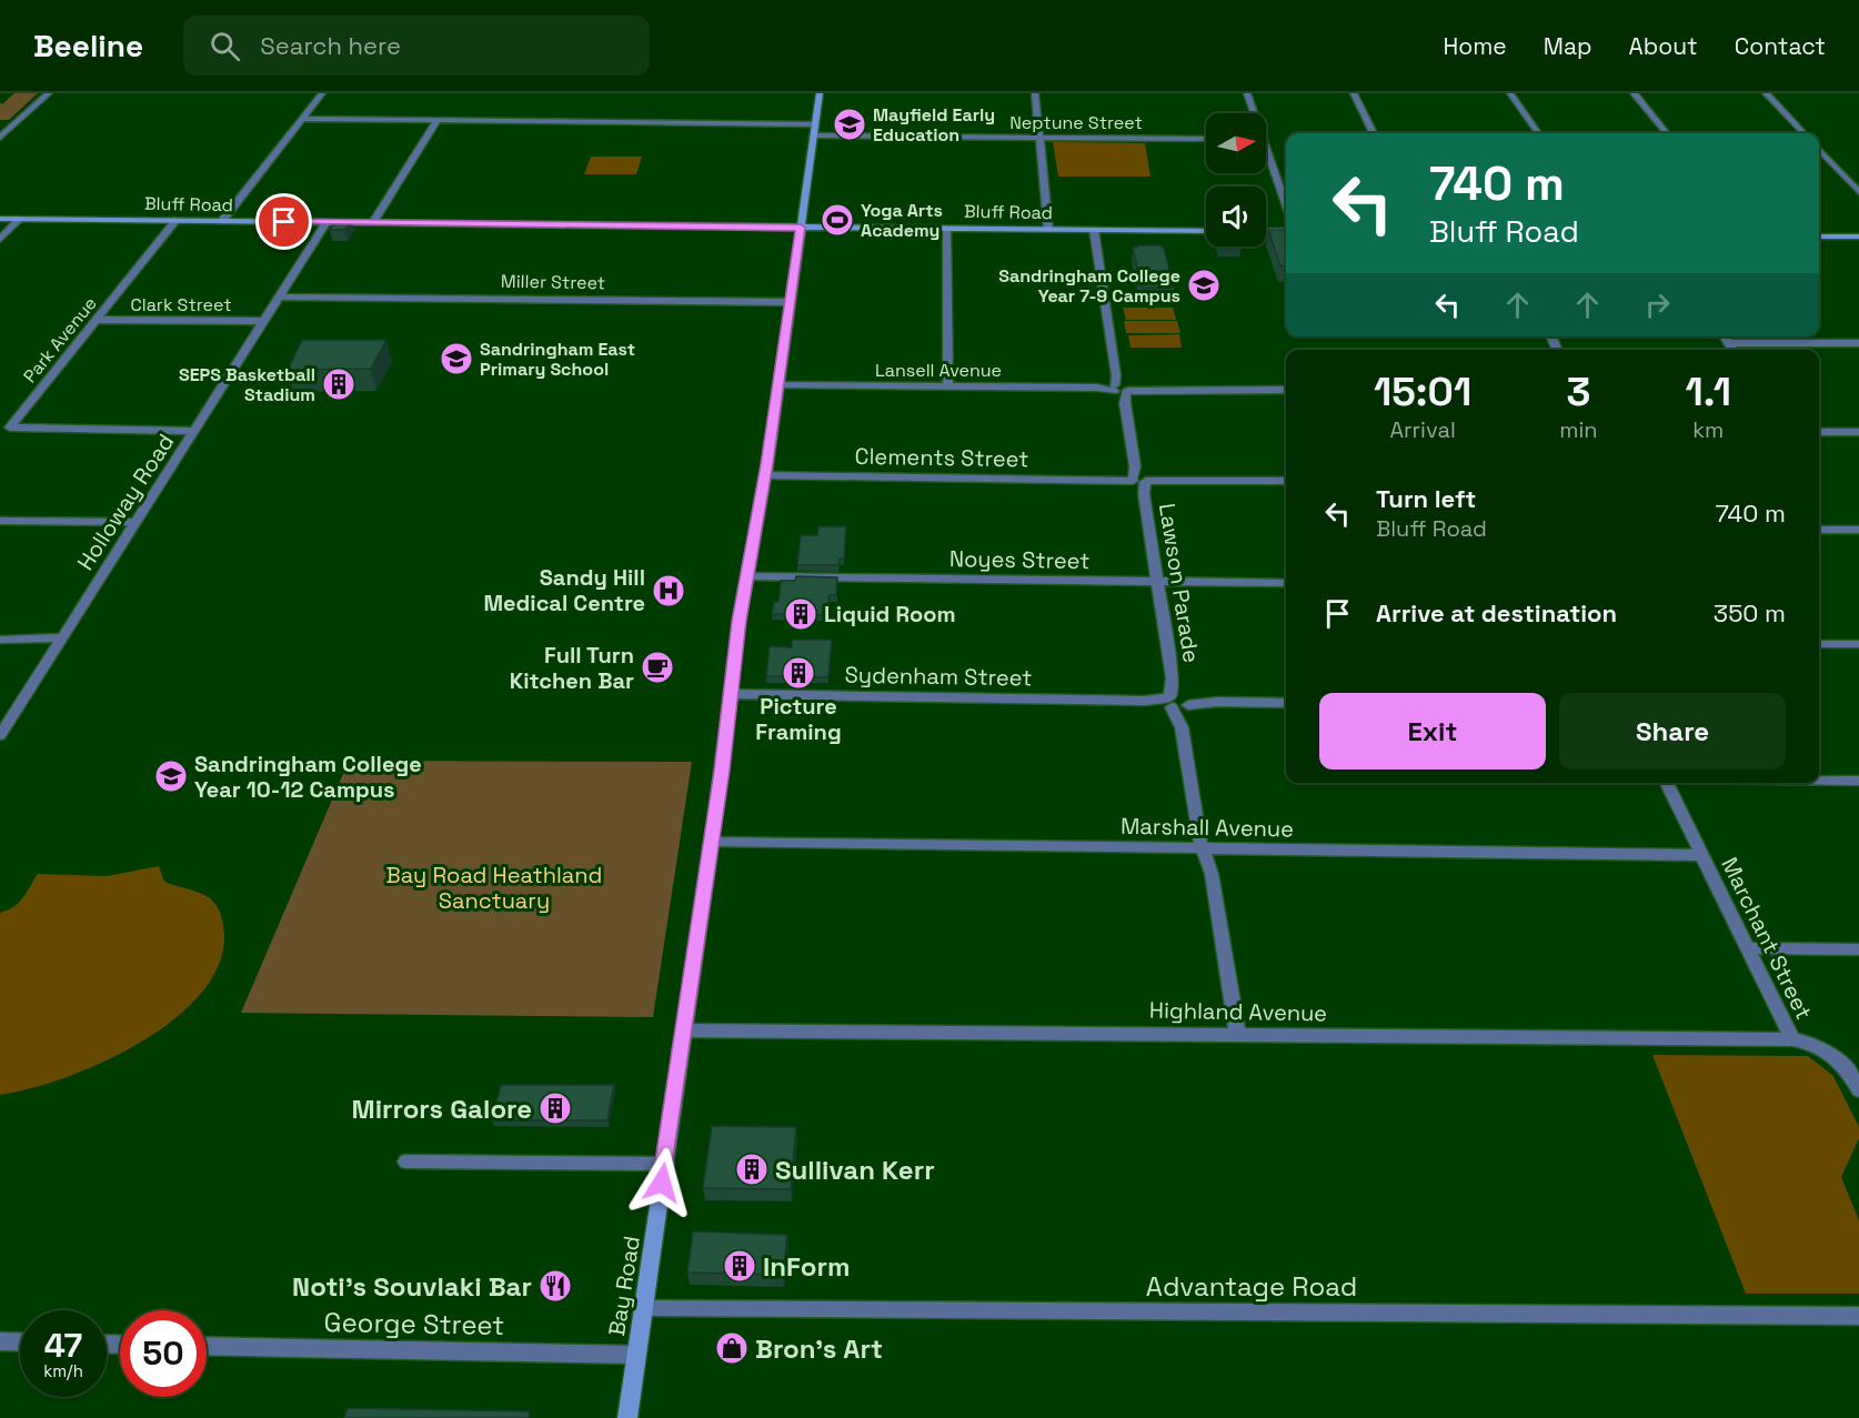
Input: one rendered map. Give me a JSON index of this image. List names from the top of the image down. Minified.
{"streets":{"main road":["Bluff Road","Bay Road"],"street":["Neptune Street","Miller Street","Clark Street","Park Avenue","Lansell Avenue","Clements Street","Holloway Road","Noyes Street","Lawson Parade","Sydenham Street","Marshall Avenue","Marchant Street","Highland Avenue","Advantage Road","George Street"]},"crossings":[["Neptune Street","Bay Road"],["Bluff Road","Park Avenue"],["Bluff Road","Holloway Road"],["Bluff Road","Lawson Parade"],["Bluff Road","Bay Road"],["Miller Street","Holloway Road"],["Miller Street","Bay Road"],["Clark Street","Park Avenue"],["Clark Street","Holloway Road"],["Park Avenue","Holloway Road"],["Lansell Avenue","Lawson Parade"],["Lansell Avenue","Bay Road"],["Clements Street","Lawson Parade"],["Clements Street","Bay Road"],["Noyes Street","Lawson Parade"],["Noyes Street","Bay Road"],["Lawson Parade","Sydenham Street"],["Lawson Parade","Marshall Avenue"],["Lawson Parade","Highland Avenue"],["Sydenham Street","Bay Road"],["Marshall Avenue","Marchant Street"],["Marshall Avenue","Bay Road"],["Marchant Street","Highland Avenue"],["Highland Avenue","Bay Road"],["Bay Road","Advantage Road"],["Bay Road","George Street"]],"parks":["Bay Road Heathland Sanctuary"],"places":{"school or university":["Mayfield Early Education","Sandringham College Year 7-9 Campus","Sandringham East Primary School","Sandringham College Year 10-12 Campus"],"sports":["Yoga Arts Academy"],"building":["SEPS Basketball Stadium","Liquid Room","Picture Framing","Mirrors Galore","Sullivan Kerr","InForm"],"hospital":["Sandy Hill Medical Centre"],"cafe":["Full Turn Kitchen Bar"],"restaurant":["Noti's Souvlaki Bar"],"shop":["Bron's Art"]},"north":"right","page":{"header":"Beeline","search":"Search here","nav":["Home","Map","About","Contact"],"turn":["740 m","Bluff Road"],"eta":["15:01","Arrival","3","min","1.1","km"],"list":[{"name":"Turn left","note":"Bluff Road","value":"740 m"},{"name":"Arrive at destination","value":"350 m"}],"buttons":["Exit","Share"],"speed":"47 km/h","limit":"50"}}
